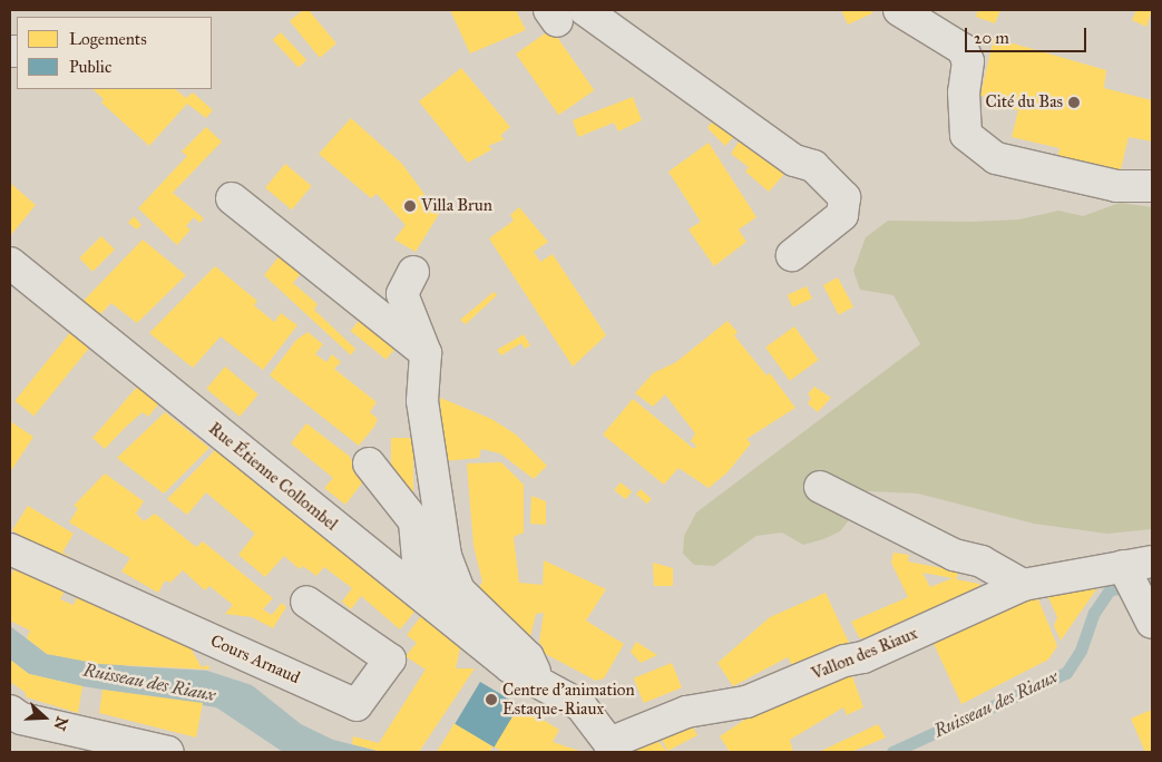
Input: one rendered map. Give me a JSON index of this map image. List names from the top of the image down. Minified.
{"streets":{"street":["Rue Étienne Collombel","Vallon des Riaux","Cours Arnaud"]},"crossings":[["Rue Étienne Collombel","Vallon des Riaux"]],"water":["Ruisseau des Riaux"],"places":["Cité du Bas","Villa Brun","Centre d'animation Estaque-Riaux"],"legend":["Logements","Public"],"scale_bar":"20 m","north":"right"}
